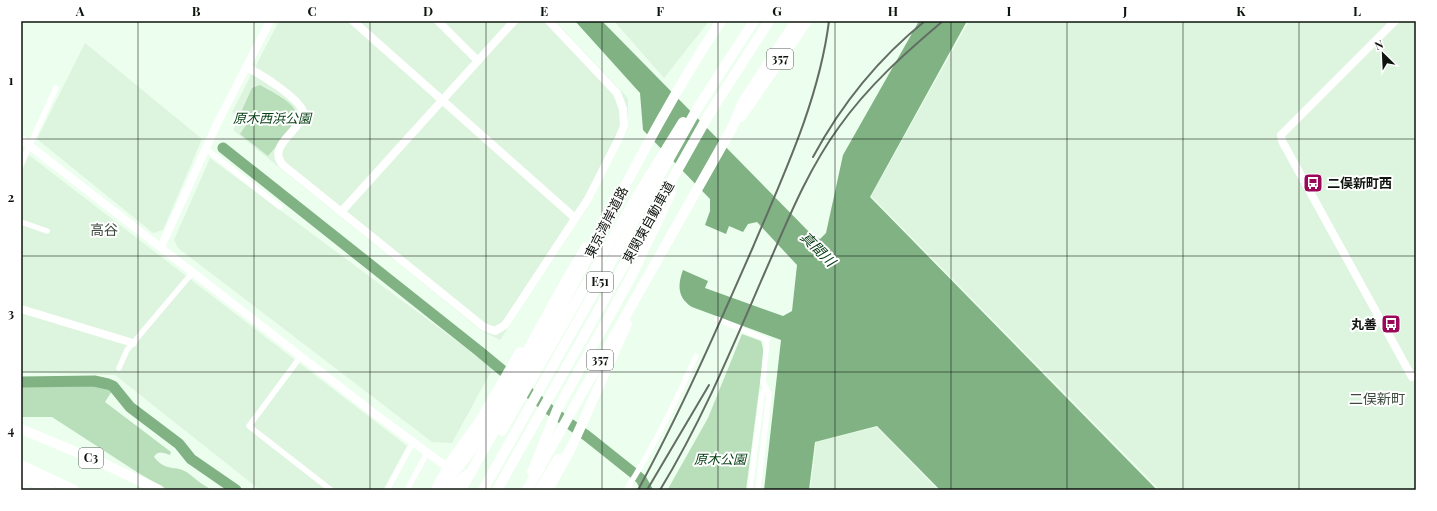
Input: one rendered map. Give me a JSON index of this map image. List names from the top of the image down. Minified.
{"streets":{"highway":["357","東京湾岸道路","東関東自動車道","E51","C3"]},"districts":["高谷","二俣新町"],"water":["真間川"],"parks":["原木西浜公園","原木公園"],"places":{"bus stop":["二俣新町西","丸善"]},"north":"top left","grid":{"columns":["A","B","C","D","E","F","G","H","I","J","K","L"],"rows":["1","2","3","4"]}}
